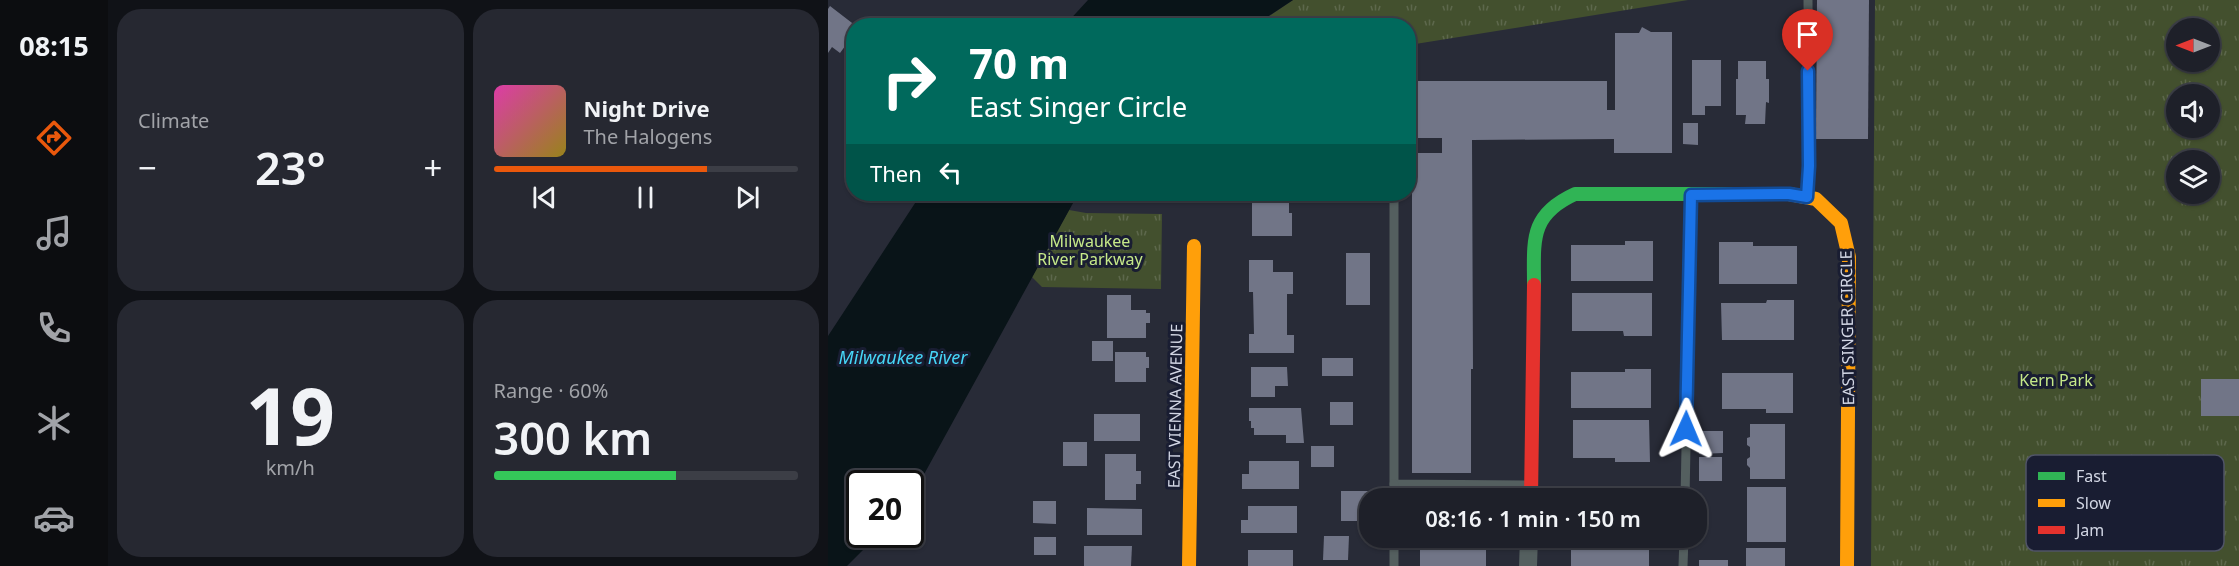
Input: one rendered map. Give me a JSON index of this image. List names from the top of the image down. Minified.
{"streets":{"street":["EAST SINGER CIRCLE","EAST VIENNA AVENUE"]},"water":["Milwaukee River"],"parks":["Milwaukee River Parkway","Kern Park"],"legend":["Fast","Slow","Jam"],"north":"left","page":{"tabs":"08:15","tile":["Climate",["19","km/h"],["Range · 60%","300 km"]],"turn":["70 m","East Singer Circle"],"song":["Night Drive","The Halogens"],"heat":["−","23°","+"],"then":"Then","limit":"20","trip":"08:16 · 1 min · 150 m"}}
